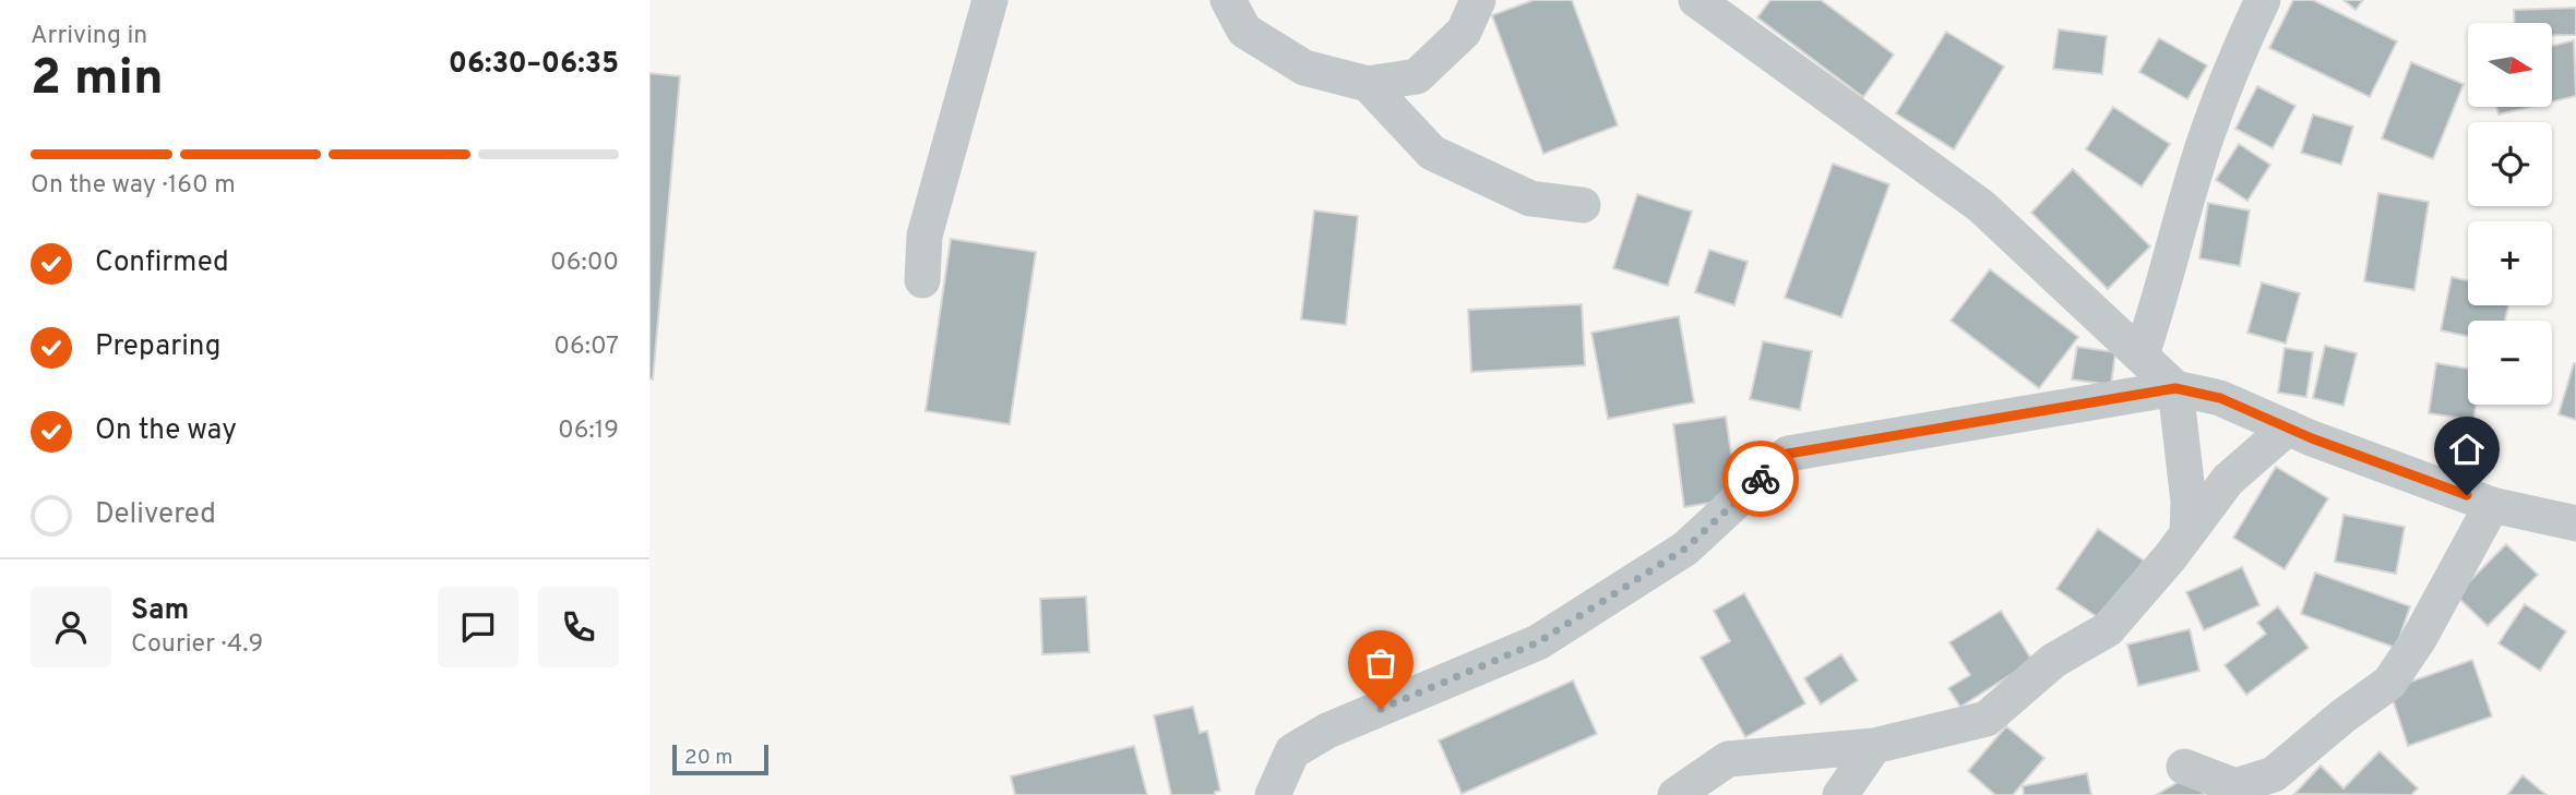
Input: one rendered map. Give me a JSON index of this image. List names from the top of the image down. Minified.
{"scale_bar":"20 m","north":"right","page":{"heading":["2 min","Arriving in","06:30–06:35"],"panel":["Sam","Courier · 4.9"],"map_buttons":["+","−"],"bar":"On the way · 160 m","list":[["Confirmed","06:00"],["Preparing","06:07"],["On the way","06:19"],"Delivered"],"scale":"20 m"}}
